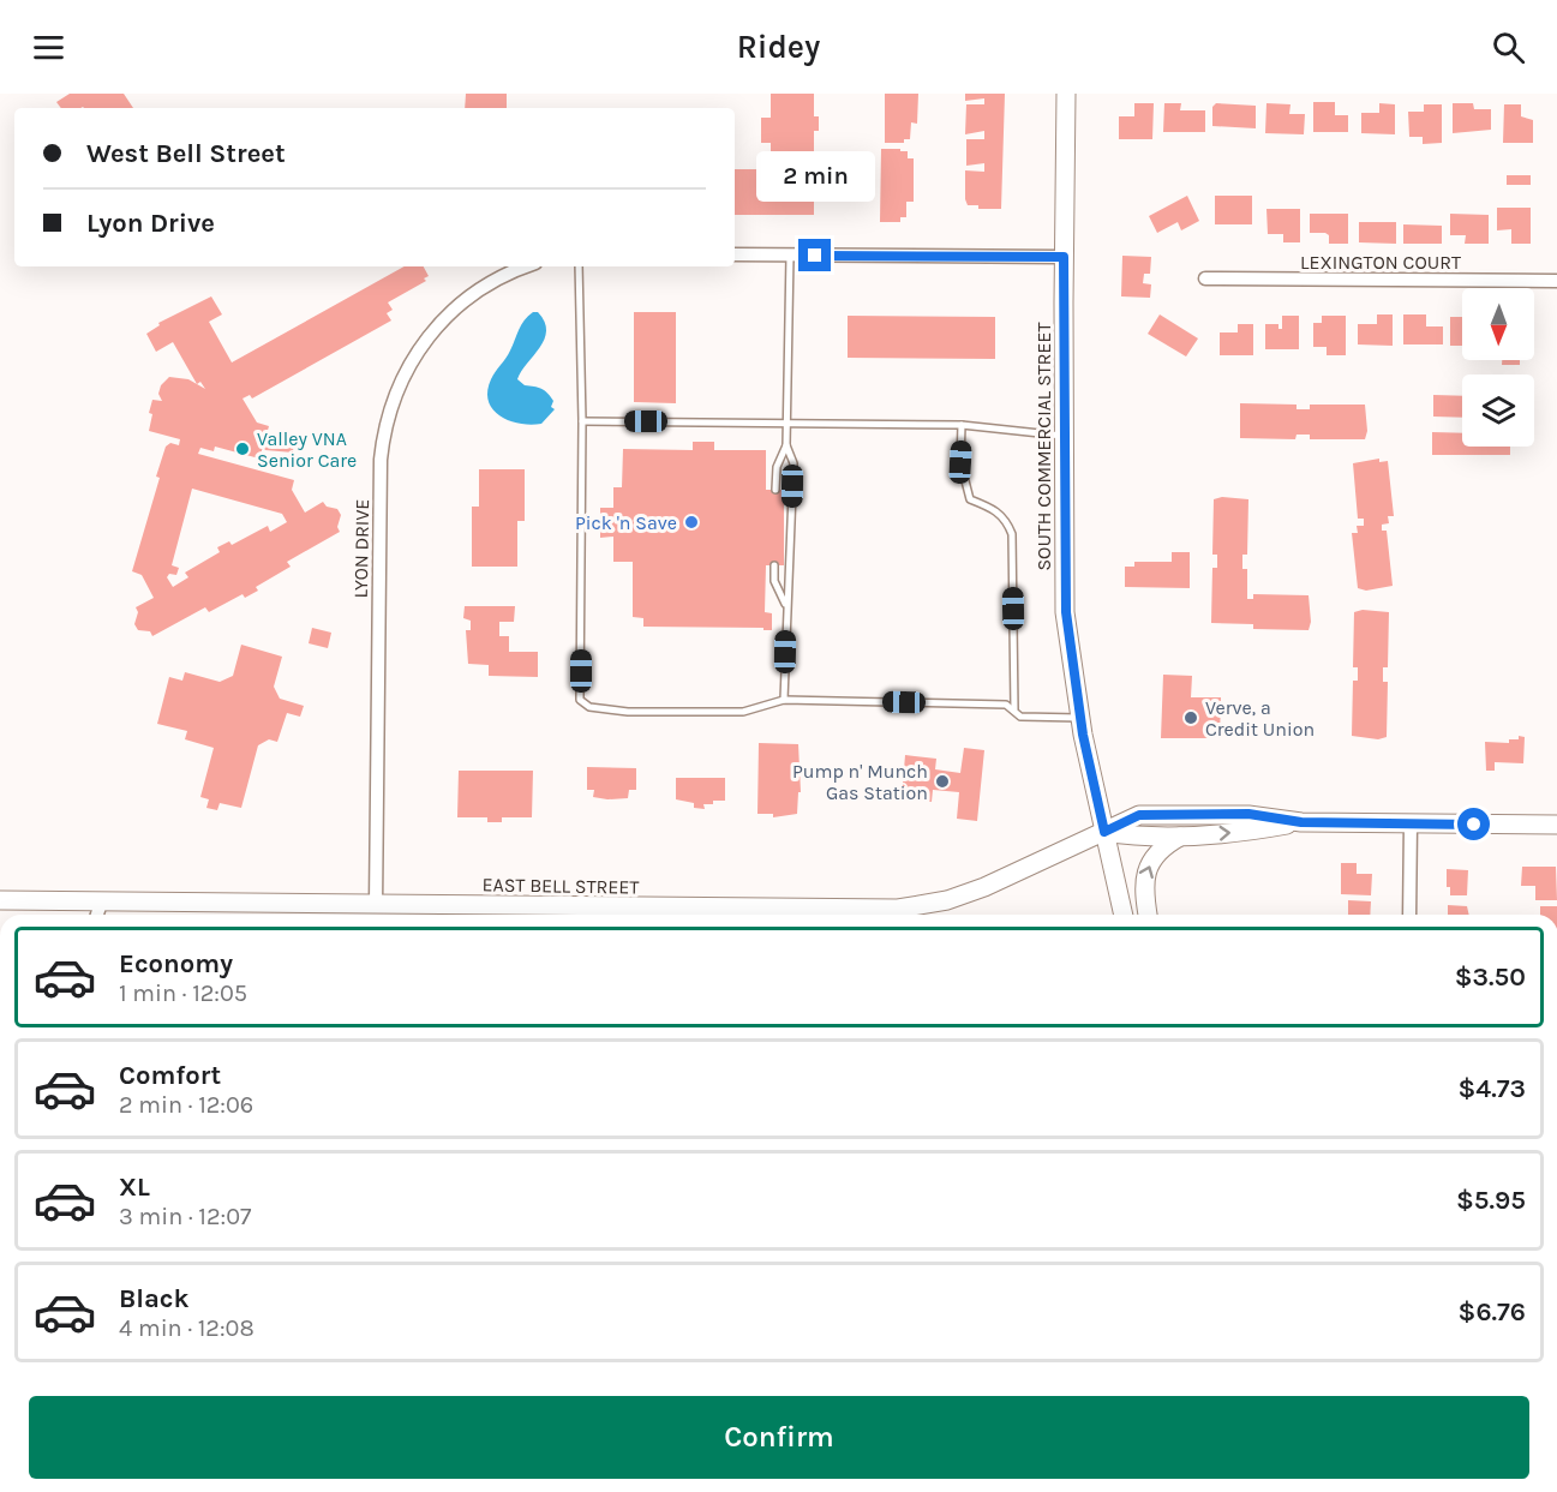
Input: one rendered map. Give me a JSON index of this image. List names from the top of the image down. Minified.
{"streets":{"main road":["SOUTH COMMERCIAL STREET","EAST BELL STREET"],"street":["LEXINGTON COURT","LYON DRIVE"]},"crossings":[["SOUTH COMMERCIAL STREET","EAST BELL STREET"],["LYON DRIVE","EAST BELL STREET"]],"places":["Valley VNA Senior Care","Pick 'n Save","Verve, a Credit Union","Pump n' Munch Gas Station"],"north":"bottom","page":{"header":"Ridey","banner":["West Bell Street","Lyon Drive"],"bubble":"2 min","list":[{"name":"Economy","note":"1 min · 12:05","value":"$3.50"},{"name":"Comfort","note":"2 min · 12:06","value":"$4.73"},{"name":"XL","note":"3 min · 12:07","value":"$5.95"},{"name":"Black","note":"4 min · 12:08","value":"$6.76"}],"buttons":"Confirm"}}
